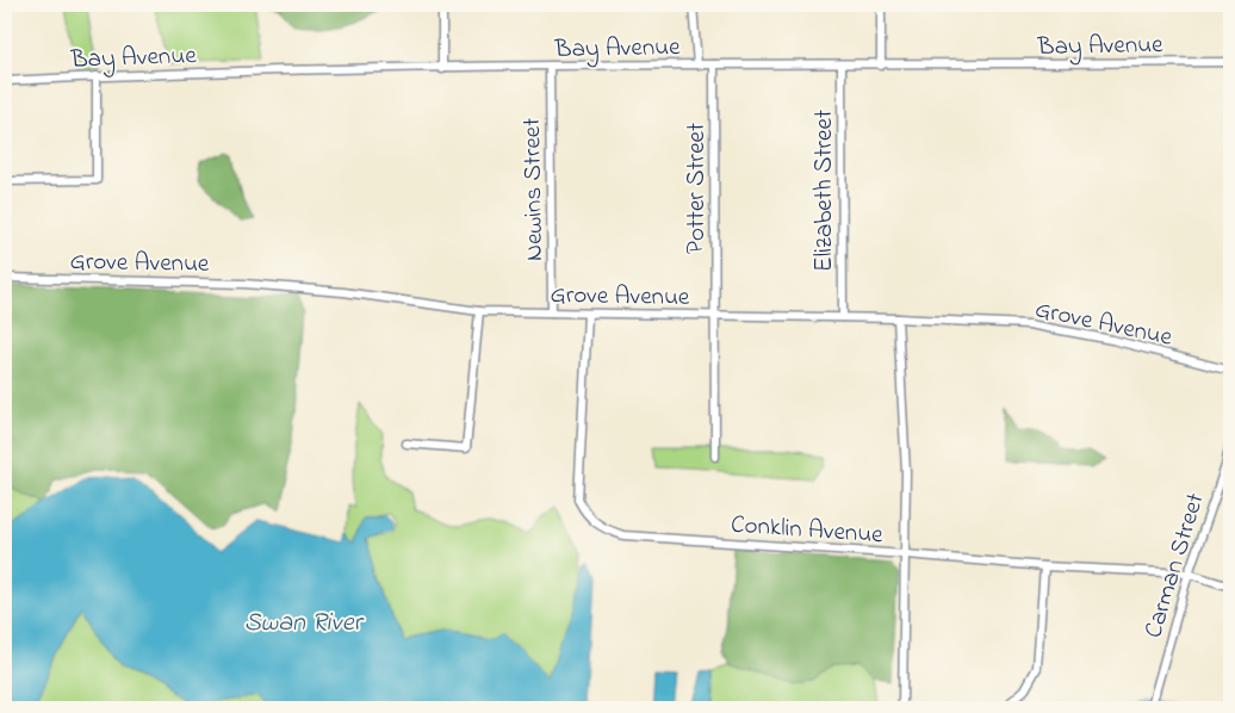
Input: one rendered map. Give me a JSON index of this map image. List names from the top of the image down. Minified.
{"streets":{"street":["Bay Avenue","Potter Street","Newins Street","Elizabeth Street","Grove Avenue","Conklin Avenue","Carman Street"]},"crossings":[["Bay Avenue","Potter Street"],["Bay Avenue","Newins Street"],["Bay Avenue","Elizabeth Street"],["Potter Street","Grove Avenue"],["Newins Street","Grove Avenue"],["Elizabeth Street","Grove Avenue"],["Grove Avenue","Conklin Avenue"],["Conklin Avenue","Carman Street"]],"water":["Swan River"]}
